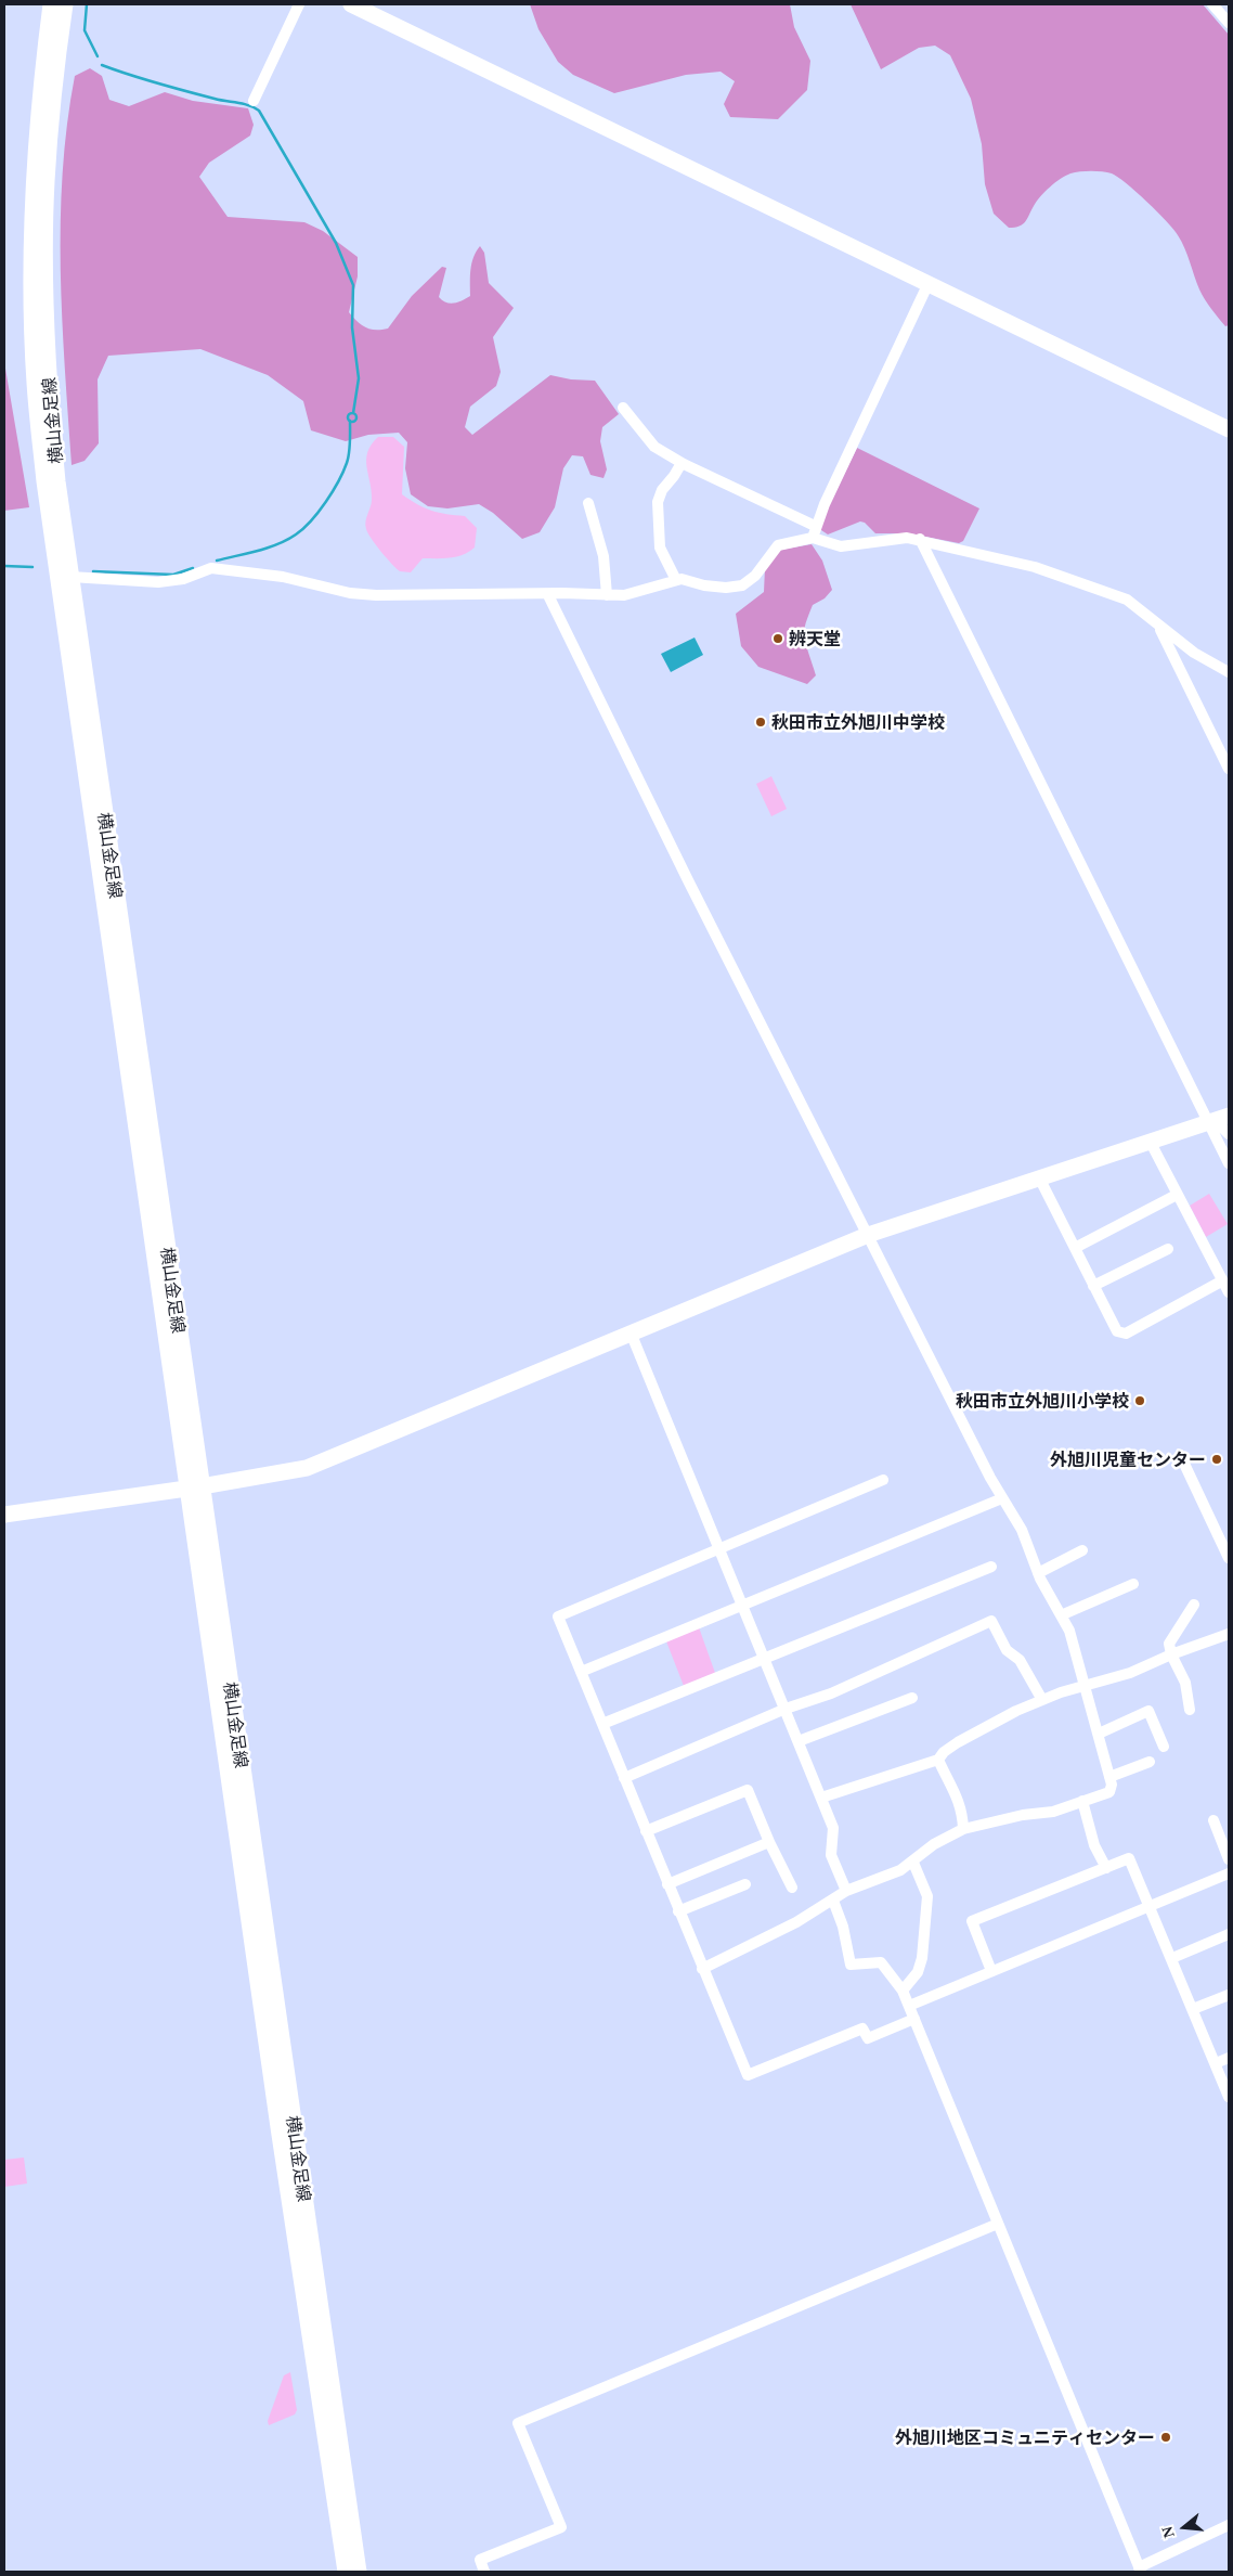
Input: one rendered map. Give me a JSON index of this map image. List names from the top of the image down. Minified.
{"streets":{"street":["横山金足線"]},"places":["辨天堂","秋田市立外旭川中学校","秋田市立外旭川小学校","外旭川児童センター","外旭川地区コミュニティセンター"],"north":"left"}
